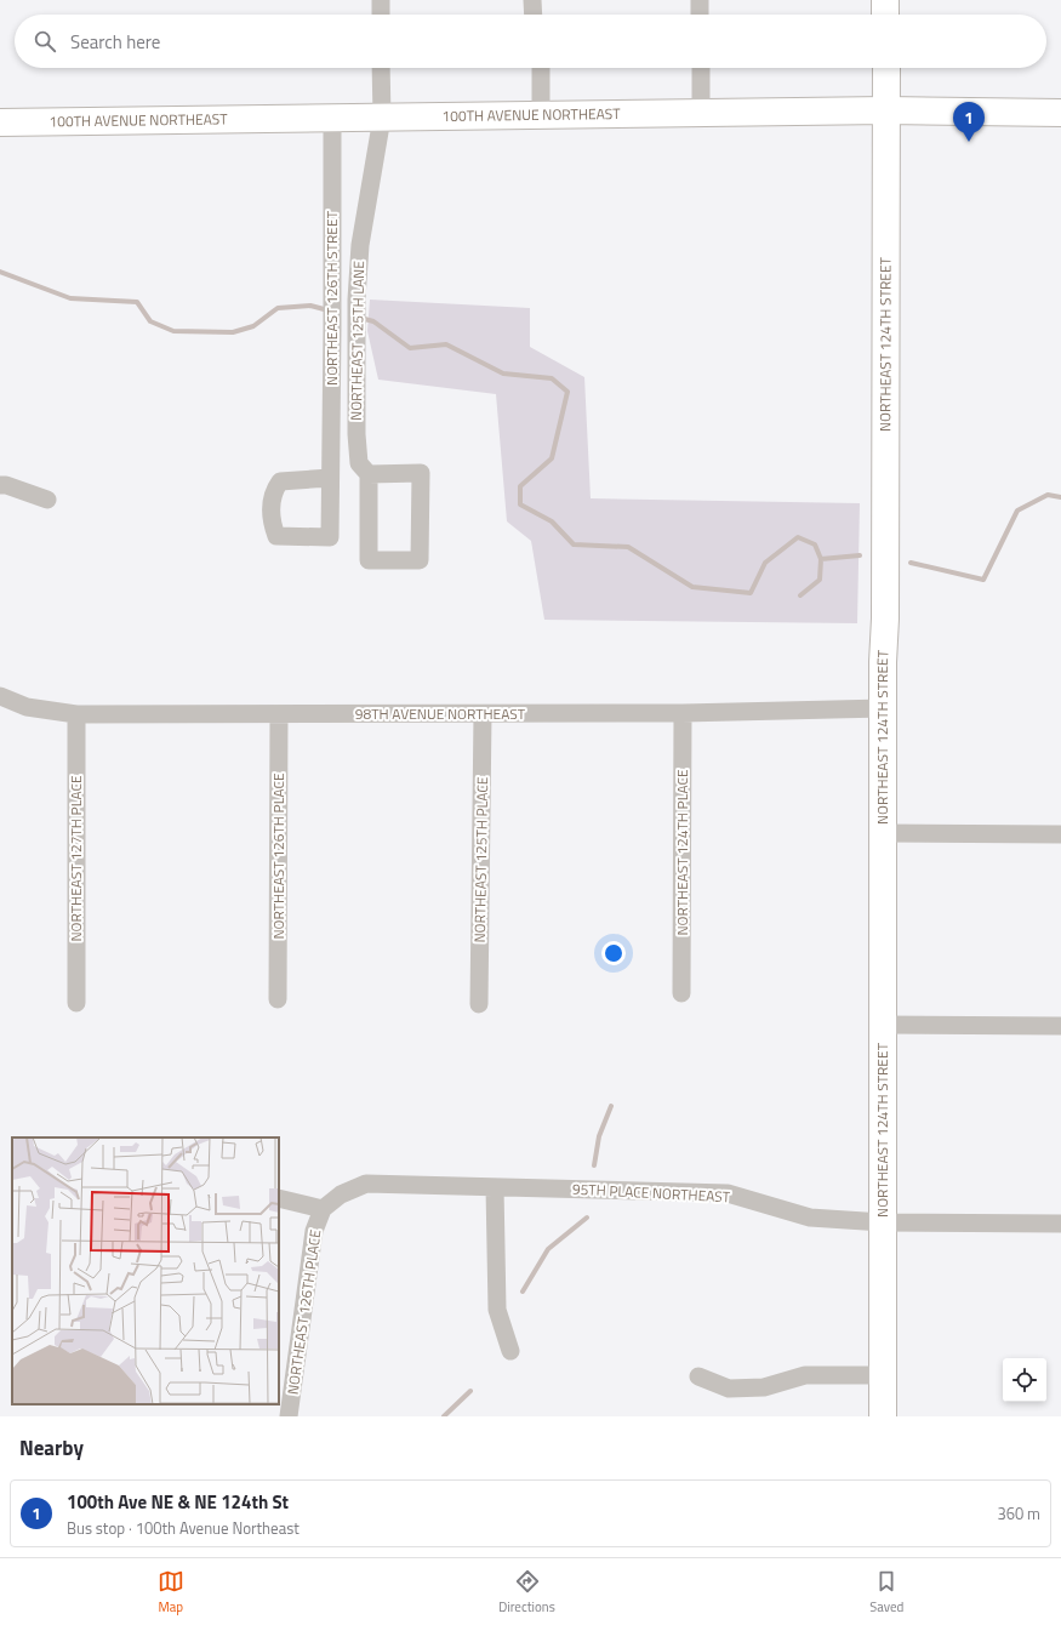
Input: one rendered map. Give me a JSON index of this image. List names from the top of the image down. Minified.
{"streets":{"street":["100TH AVENUE NORTHEAST","NORTHEAST 126TH STREET","NORTHEAST 125TH LANE","NORTHEAST 124TH STREET","98TH AVENUE NORTHEAST","NORTHEAST 124TH PLACE","NORTHEAST 126TH PLACE","NORTHEAST 127TH PLACE","NORTHEAST 125TH PLACE","95TH PLACE NORTHEAST"]},"crossings":[["100TH AVENUE NORTHEAST","NORTHEAST 126TH STREET"],["100TH AVENUE NORTHEAST","NORTHEAST 125TH LANE"],["100TH AVENUE NORTHEAST","NORTHEAST 124TH STREET"],["NORTHEAST 124TH STREET","98TH AVENUE NORTHEAST"],["NORTHEAST 124TH STREET","95TH PLACE NORTHEAST"],["98TH AVENUE NORTHEAST","NORTHEAST 124TH PLACE"],["98TH AVENUE NORTHEAST","NORTHEAST 126TH PLACE"],["98TH AVENUE NORTHEAST","NORTHEAST 127TH PLACE"],["98TH AVENUE NORTHEAST","NORTHEAST 125TH PLACE"],["NORTHEAST 126TH PLACE","95TH PLACE NORTHEAST"]],"page":{"search":"Search here","pins":"1","heading":"Nearby","list":[{"mark":"1","name":"100th Ave NE & NE 124th St","note":"Bus stop · 100th Avenue Northeast","value":"360 m"}],"nav":["Map","Directions","Saved"]}}
